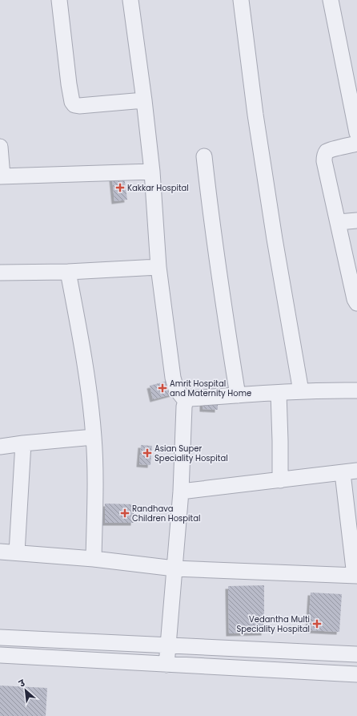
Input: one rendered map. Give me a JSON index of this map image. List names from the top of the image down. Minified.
{"places":{"health":["Kakkar Hospital","Amrit Hospital and Maternity Home","Asian Super Speciality Hospital","Randhava Children Hospital","Vedantha Multi Speciality Hospital"]},"north":"top left"}
